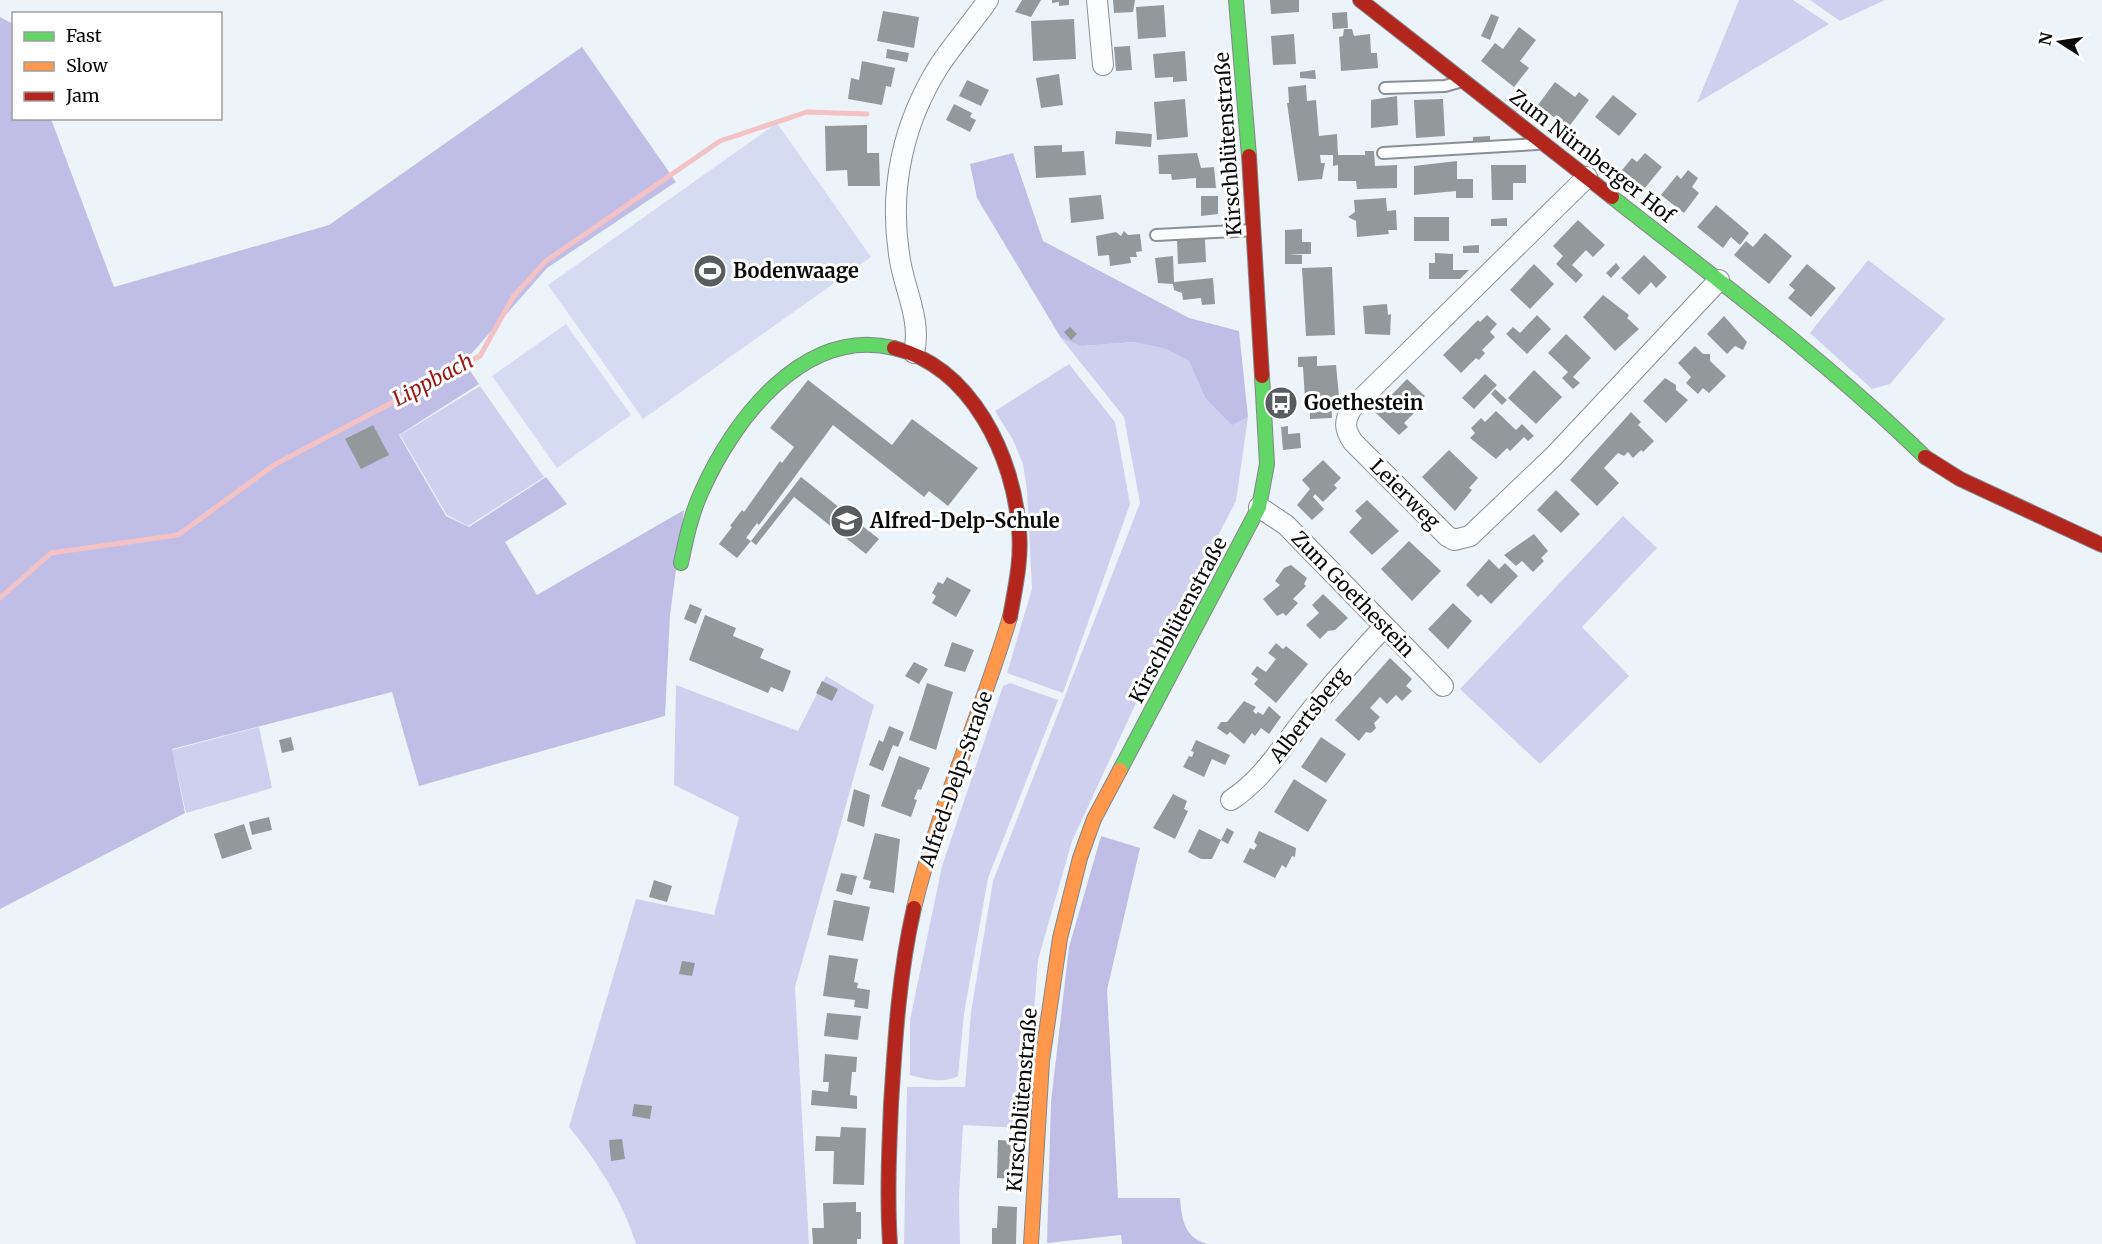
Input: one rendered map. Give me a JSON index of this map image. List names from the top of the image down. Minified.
{"streets":{"street":["Kirschblütenstraße","Zum Nürnberger Hof","Leierweg","Zum Goethestein","Albertsberg","Alfred-Delp-Straße"]},"crossings":[["Kirschblütenstraße","Zum Goethestein"],["Zum Nürnberger Hof","Leierweg"],["Zum Goethestein","Albertsberg"]],"water":["Lippbach"],"places":{"sports":["Bodenwaage"],"bus stop":["Goethestein"],"school or university":["Alfred-Delp-Schule"]},"legend":["Fast","Slow","Jam"],"north":"left"}
